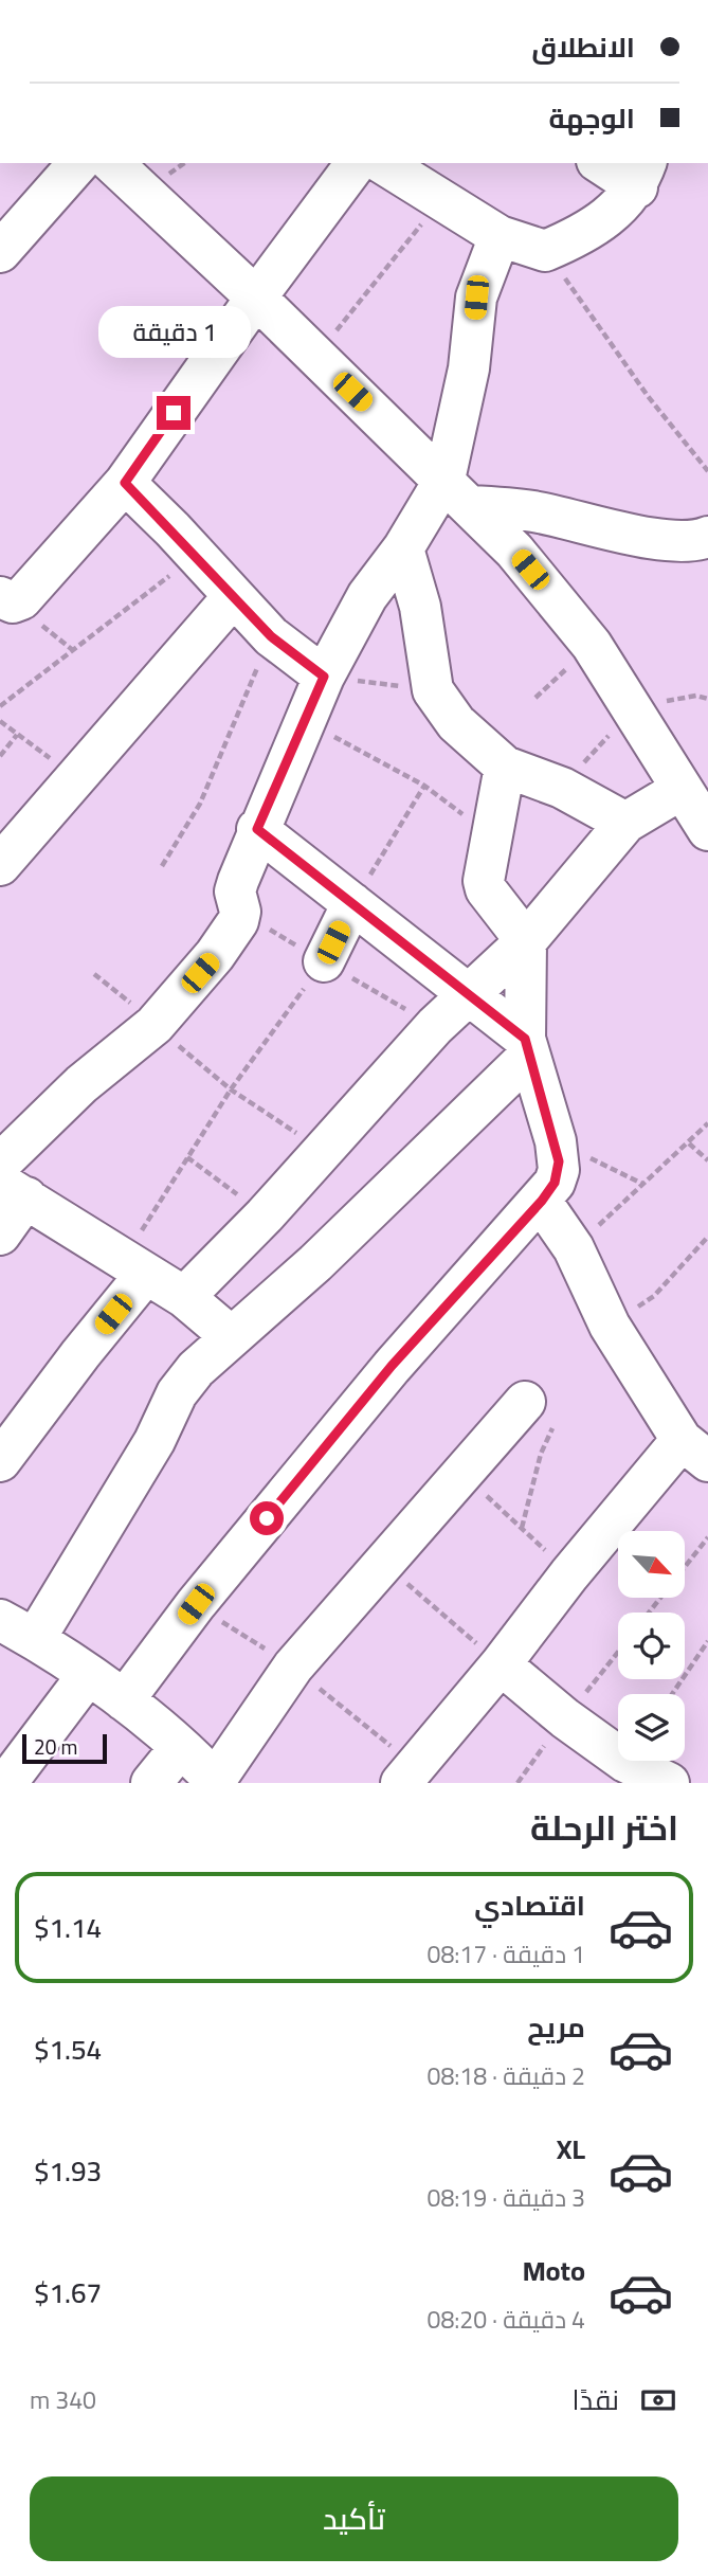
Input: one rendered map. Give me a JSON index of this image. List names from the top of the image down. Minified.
{"scale_bar":"20 m","north":"bottom right","page":{"banner":["الانطلاق","الوجهة"],"bubble":"1 دقيقة","scale":"20 m","heading":"اختر الرحلة","list":[{"name":"اقتصادي","note":"1 دقيقة · 08:17","value":"$1.14"},{"name":"مريح","note":"2 دقيقة · 08:18","value":"$1.54"},{"name":"XL","note":"3 دقيقة · 08:19","value":"$1.93"},{"name":"Moto","note":"4 دقيقة · 08:20","value":"$1.67"}],"pay":["نقدًا","340 m"],"buttons":"تأكيد"}}
